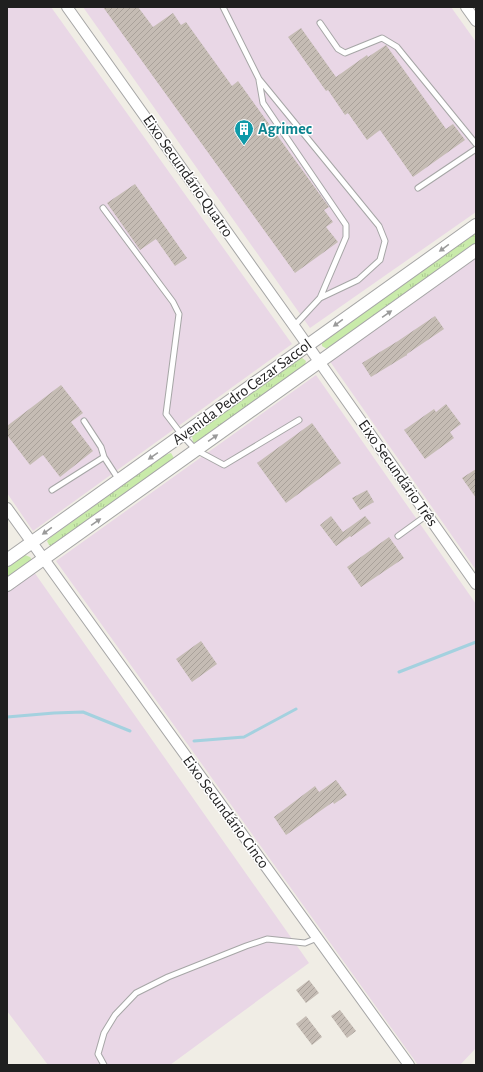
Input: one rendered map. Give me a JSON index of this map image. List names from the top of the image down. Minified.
{"streets":{"street":["Eixo Secundário Quatro","Avenida Pedro Cezar Saccol","Eixo Secundário Três","Eixo Secundário Cinco"]},"crossings":[["Eixo Secundário Quatro","Avenida Pedro Cezar Saccol"],["Eixo Secundário Quatro","Eixo Secundário Três"],["Avenida Pedro Cezar Saccol","Eixo Secundário Três"],["Avenida Pedro Cezar Saccol","Eixo Secundário Cinco"]],"places":{"building":["Agrimec"]}}
